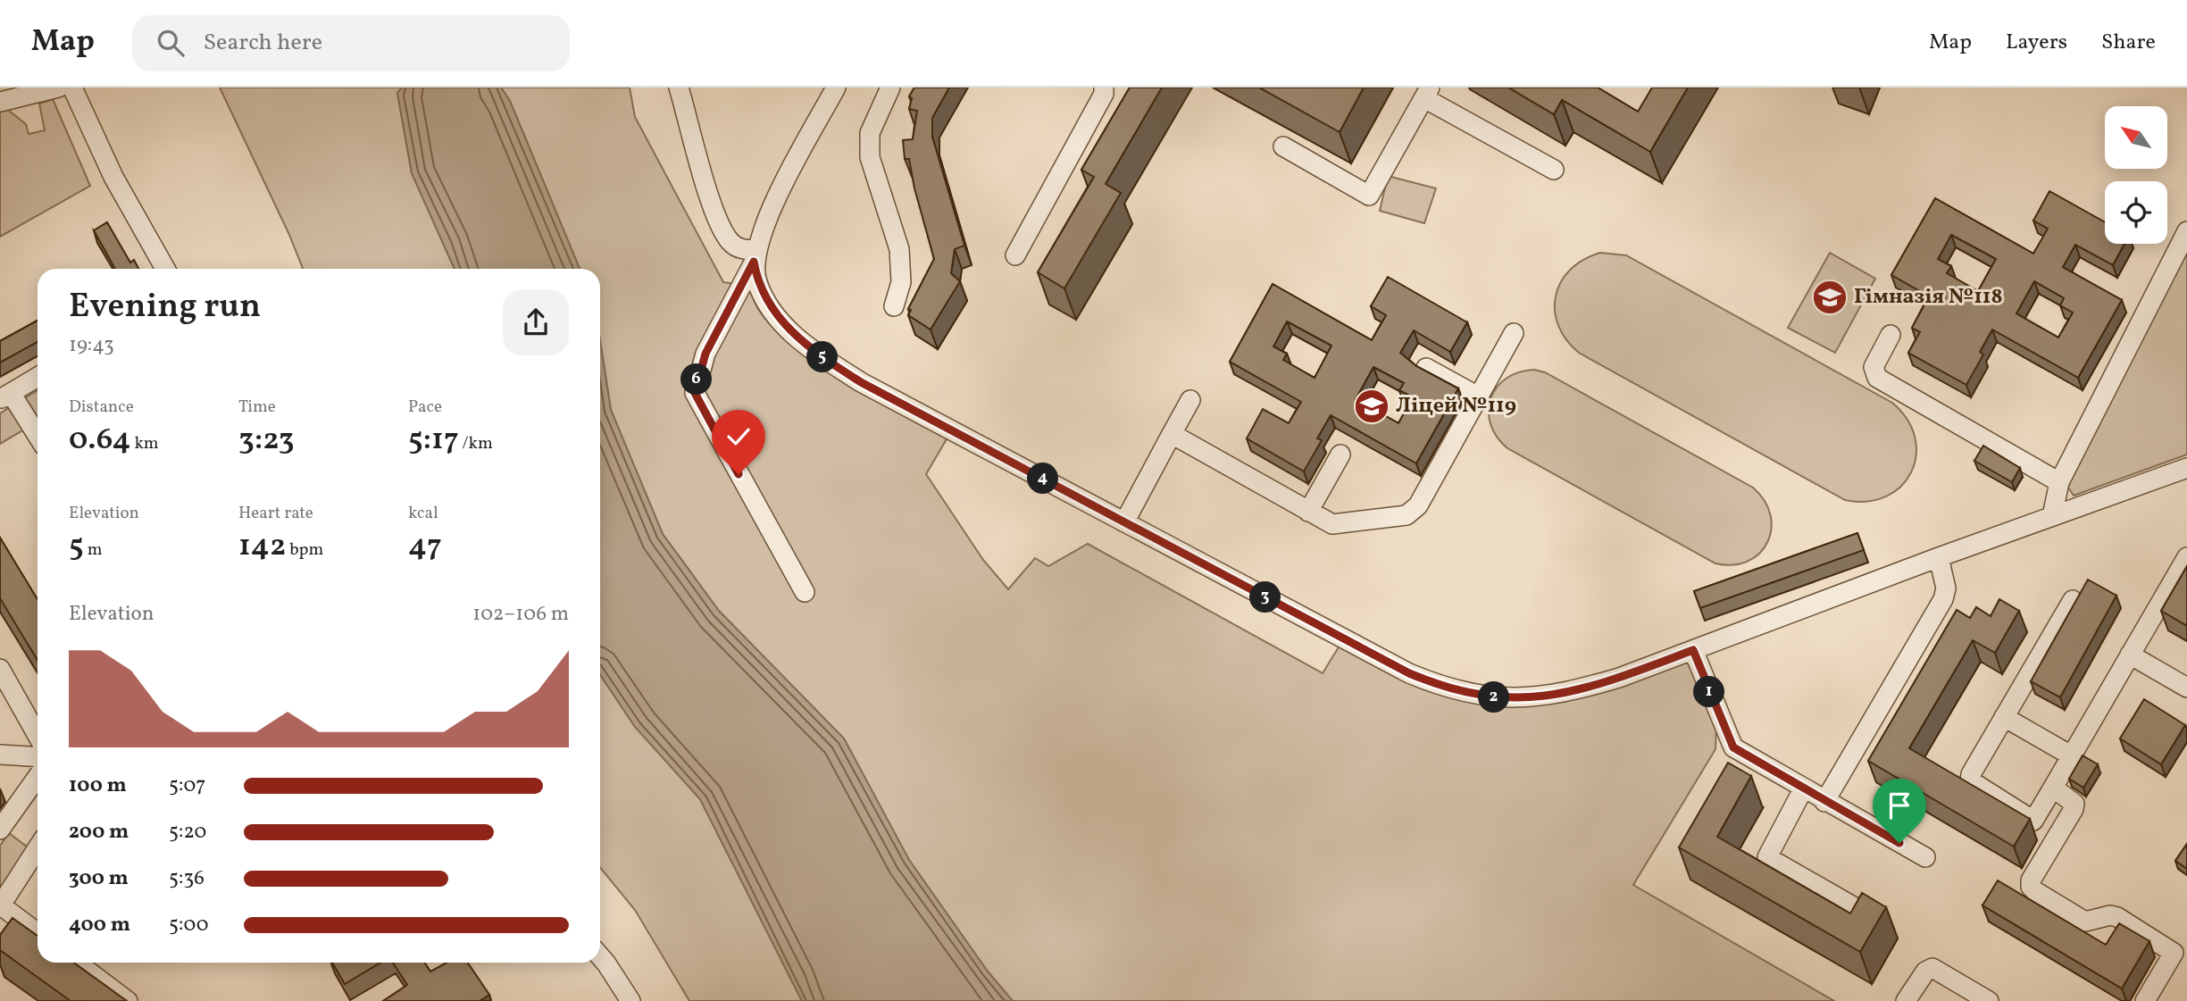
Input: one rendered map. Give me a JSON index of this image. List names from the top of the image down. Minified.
{"places":{"school or university":["Гімназія №118","Ліцей №119"]},"north":"top left","page":{"header":"Map","search":"Search here","nav":["Map","Layers","Share"],"heading":["Evening run","19:43"],"pins":["5","6","4","3","1","2"],"stats":[["Distance","0.64 km"],["Time","3:23"],["Pace","5:17 /km"],["Elevation","5 m"],["Heart rate","142 bpm"],["kcal","47"]],"chart":["Elevation","102–106 m"],"list":[{"name":"100 m","note":"5:07"},{"name":"200 m","note":"5:20"},{"name":"300 m","note":"5:36"},{"name":"400 m","note":"5:00"}]}}
